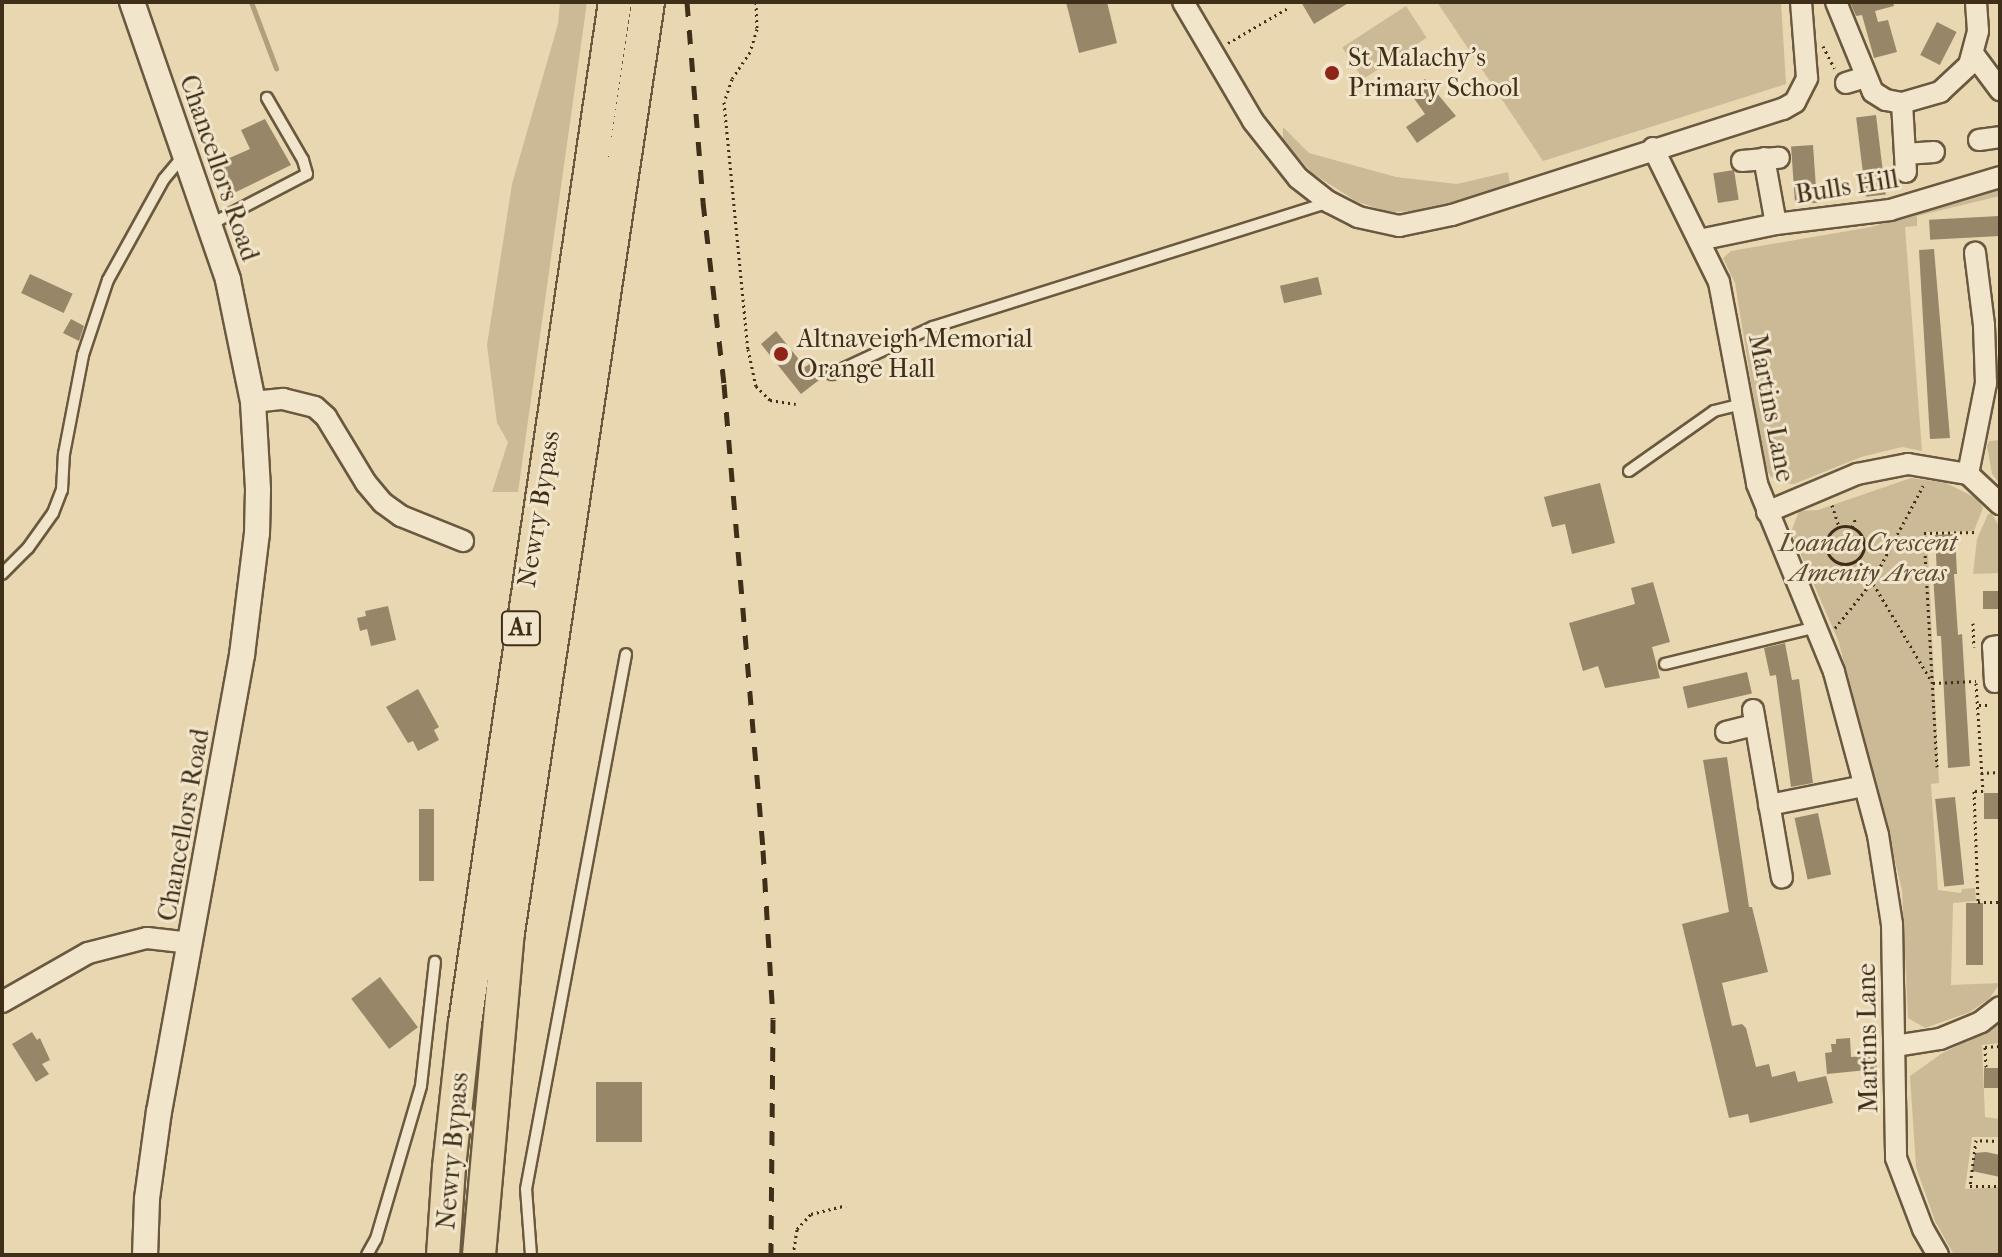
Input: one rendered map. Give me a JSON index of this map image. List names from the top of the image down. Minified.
{"streets":{"highway":["Newry Bypass","A1"],"street":["Chancellors Road","Bulls Hill","Martins Lane"]},"crossings":[["Bulls Hill","Martins Lane"]],"parks":["Loanda Crescent Amenity Areas"],"places":["St Malachy's Primary School","Altnaveigh Memorial Orange Hall"]}
